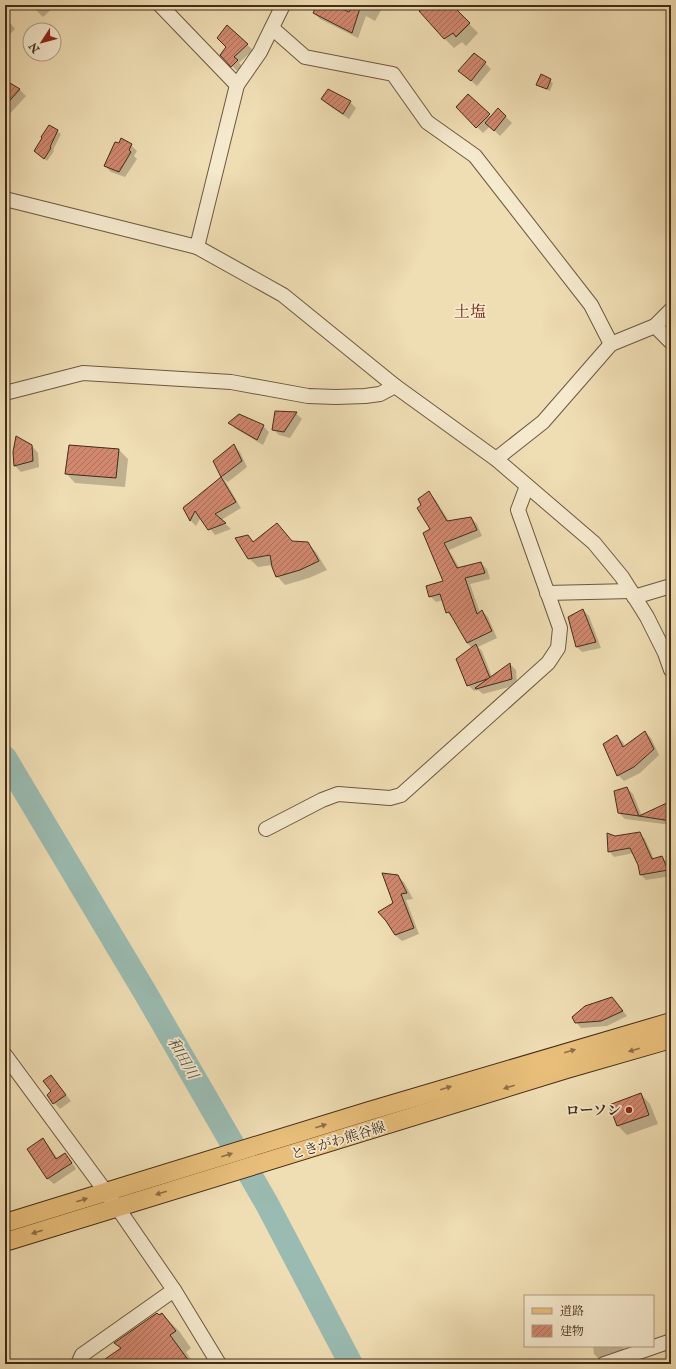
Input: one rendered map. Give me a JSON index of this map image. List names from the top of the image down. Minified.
{"streets":{"main road":["ときがわ熊谷線"]},"districts":["土塩"],"water":["和田川"],"places":["ローソン"],"legend":["道路","建物"],"north":"bottom left"}
